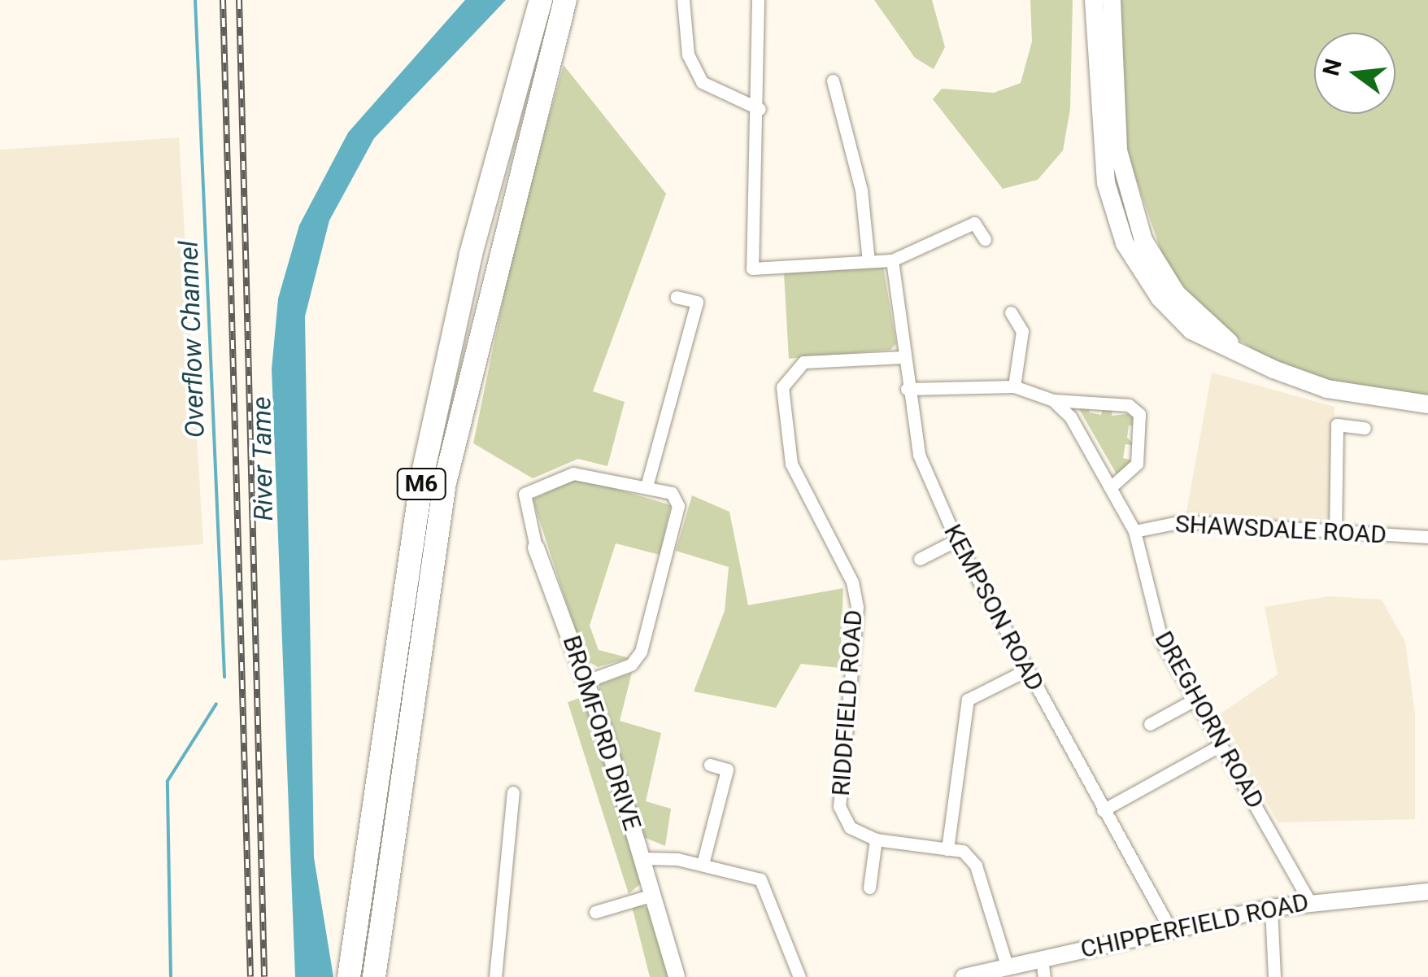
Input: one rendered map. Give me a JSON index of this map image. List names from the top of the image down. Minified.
{"streets":{"highway":["M6"],"street":["SHAWSDALE ROAD","KEMPSON ROAD","RIDDFIELD ROAD","DREGHORN ROAD","BROMFORD DRIVE","CHIPPERFIELD ROAD"]},"crossings":[["SHAWSDALE ROAD","DREGHORN ROAD"],["KEMPSON ROAD","RIDDFIELD ROAD"],["KEMPSON ROAD","CHIPPERFIELD ROAD"],["RIDDFIELD ROAD","CHIPPERFIELD ROAD"],["DREGHORN ROAD","CHIPPERFIELD ROAD"]],"water":["Overflow Channel","River Tame"],"north":"left"}
